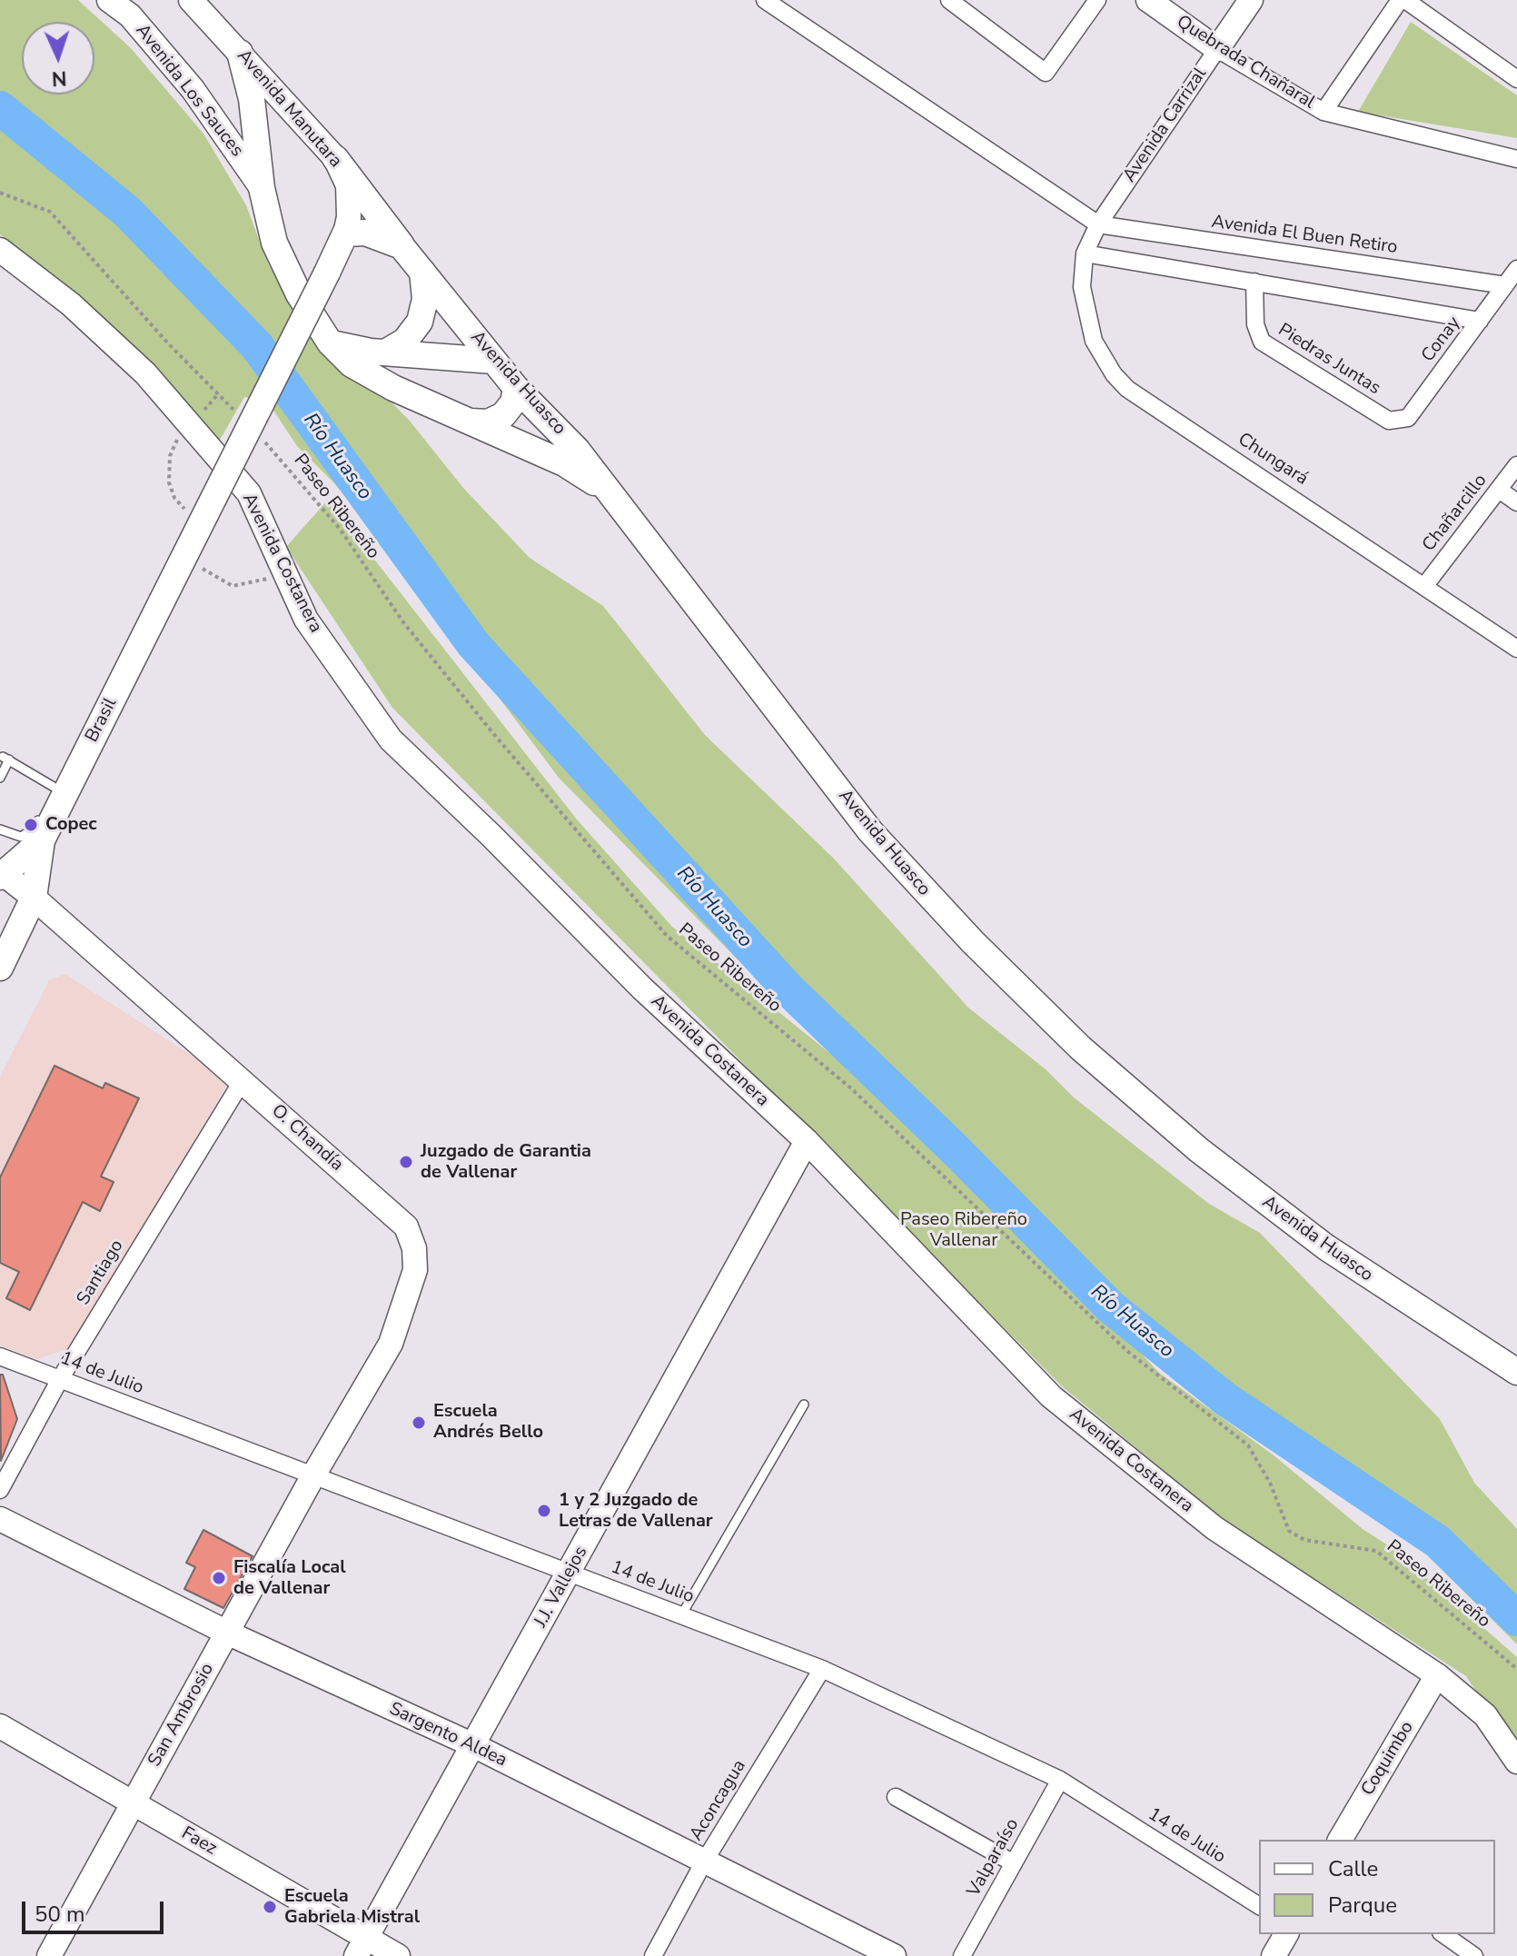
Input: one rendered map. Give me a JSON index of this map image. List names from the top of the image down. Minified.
{"streets":{"main road":["Quebrada Chañaral","Avenida Los Sauces","Avenida Manutara","Avenida Carrizal","Avenida Huasco","Avenida Costanera","Brasil","O. Chandía","J.J. Vallejos","San Ambrosio","Sargento Aldea","Coquimbo","Faez"],"street":["Avenida El Buen Retiro","Conay","Piedras Juntas","Chungará","Chañarcillo","Santiago","14 de Julio","Aconcagua","Valparaíso"],"path":["Paseo Ribereño"]},"crossings":[["Quebrada Chañaral","Avenida Carrizal"],["Avenida Manutara","Avenida Huasco"],["Avenida Manutara","Brasil"],["Avenida Carrizal","Avenida El Buen Retiro"],["Avenida Carrizal","Chungará"],["Avenida El Buen Retiro","Conay"],["Conay","Piedras Juntas"],["Chungará","Chañarcillo"],["Avenida Costanera","J.J. Vallejos"],["Avenida Costanera","Coquimbo"],["Brasil","O. Chandía"],["O. Chandía","Santiago"],["O. Chandía","14 de Julio"],["O. Chandía","San Ambrosio"],["Santiago","14 de Julio"],["14 de Julio","J.J. Vallejos"],["14 de Julio","San Ambrosio"],["14 de Julio","Aconcagua"],["14 de Julio","Valparaíso"],["J.J. Vallejos","Sargento Aldea"],["J.J. Vallejos","Faez"],["San Ambrosio","Sargento Aldea"],["San Ambrosio","Faez"],["Sargento Aldea","Aconcagua"]],"water":["Río Huasco"],"parks":["Paseo Ribereño Vallenar"],"places":["Copec","Juzgado de Garantia de Vallenar","Escuela Andrés Bello","1 y 2 Juzgado de Letras de Vallenar","Fiscalía Local de Vallenar","Escuela Gabriela Mistral"],"legend":["Calle","Parque"],"scale_bar":"50 m","north":"bottom"}
